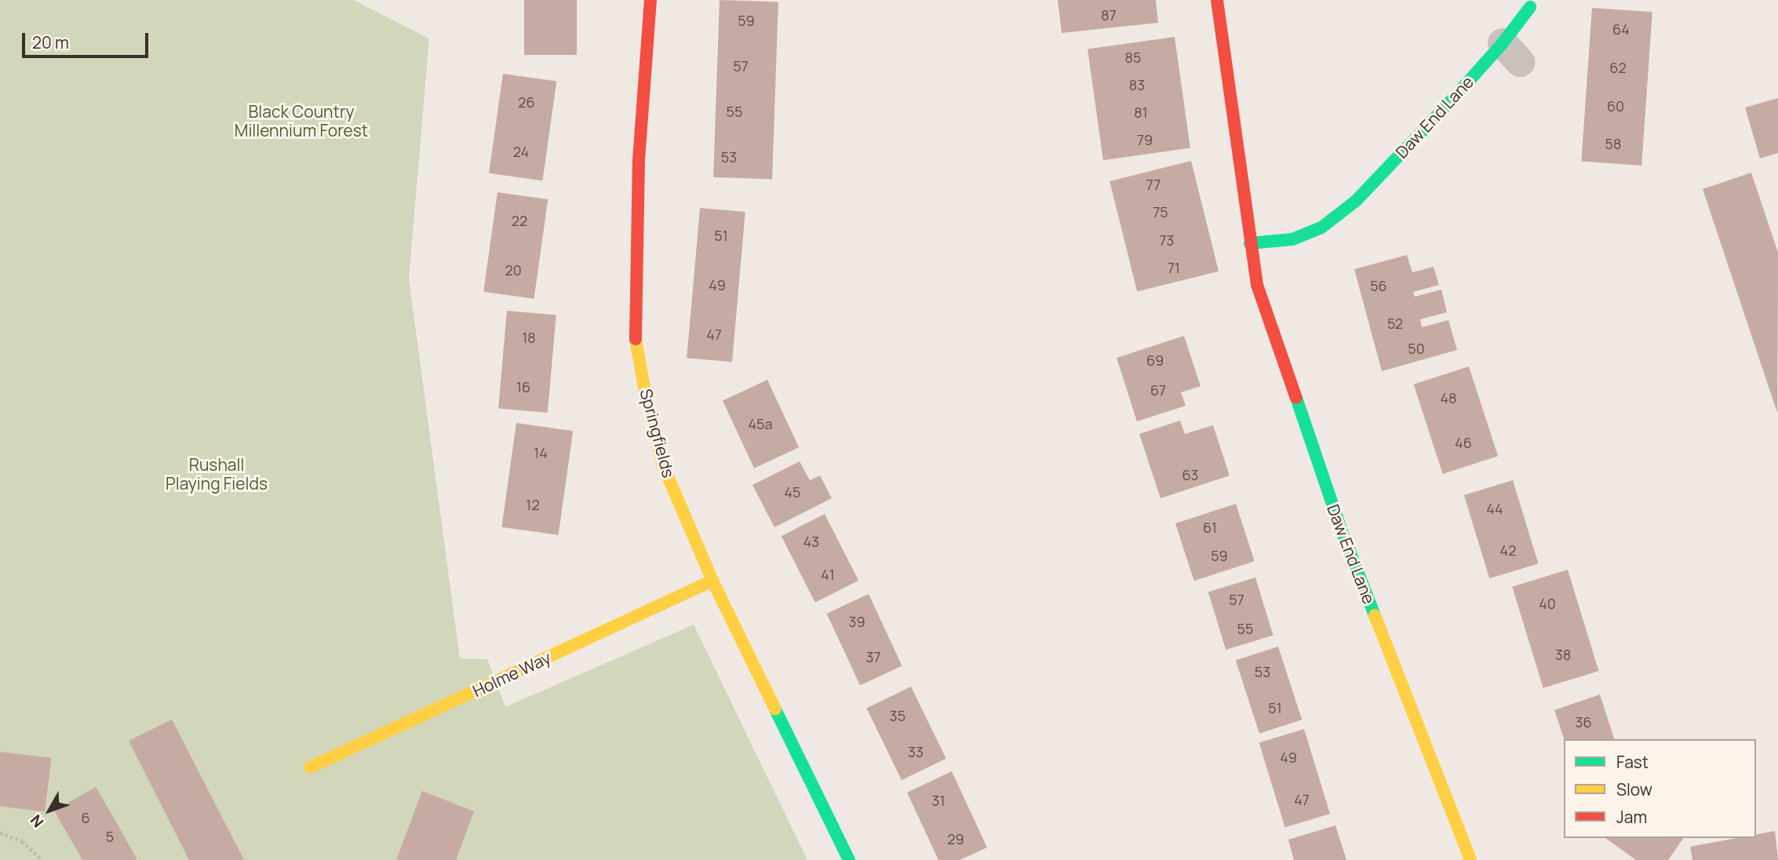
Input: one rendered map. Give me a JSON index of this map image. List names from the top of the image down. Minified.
{"streets":{"street":["Daw End Lane","Springfields","Holme Way"]},"crossings":[["Springfields","Holme Way"]],"parks":["Black Country Millennium Forest","Rushall Playing Fields"],"house_numbers":["87","59","64","85","57","62","83","26","60","55","81","79","58","24","53","77","75","22","51","73","71","20","49","56","52","47","18","50","69","16","67","48","45a","46","14","63","45","12","44","61","43","42","59","41","57","40","39","55","38","37","53","51","35","36","33","49","47","31","6","5","29"],"legend":["Fast","Slow","Jam"],"scale_bar":"20 m","north":"bottom left"}
